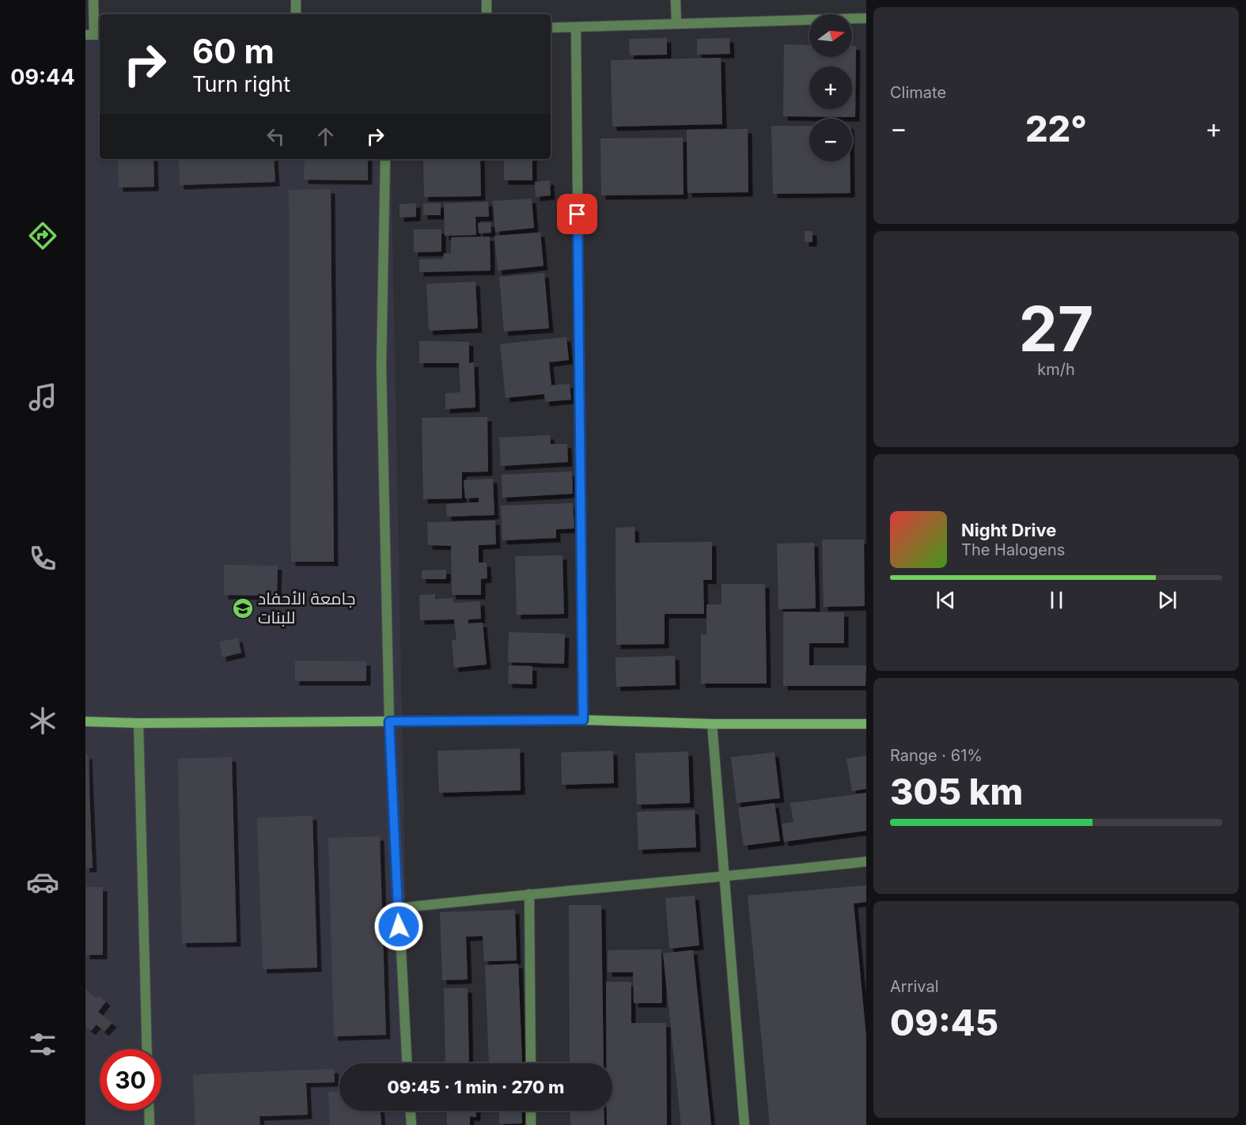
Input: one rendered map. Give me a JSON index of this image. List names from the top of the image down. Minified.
{"places":{"school or university":["جامعة الأحفاد للبنات"]},"north":"right","page":{"tabs":"09:44","tile":["Climate",["27","km/h"],["Range · 61%","305 km"],["Arrival","09:45"]],"map_buttons":["+","−"],"turn":["60 m","Turn right"],"heat":["−","22°","+"],"song":["Night Drive","The Halogens"],"limit":"30","trip":"09:45 · 1 min · 270 m"}}
